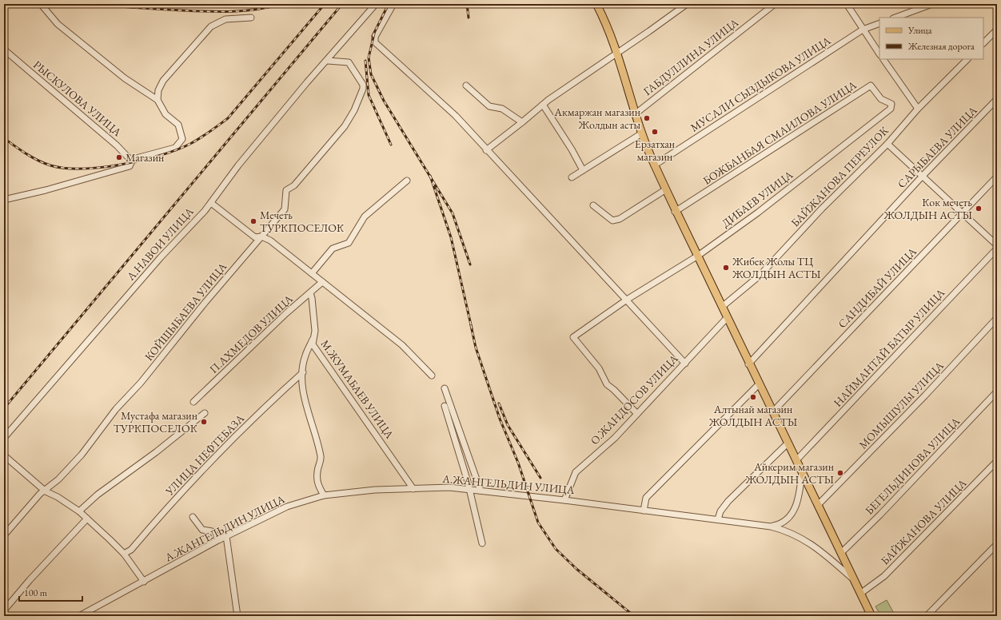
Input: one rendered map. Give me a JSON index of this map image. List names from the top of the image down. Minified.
{"streets":{"street":["ГАБДУЛЛИНА УЛИЦА","МУСАЛИ СЫЗДЫКОВА УЛИЦА","РЫСКУЛОВА УЛИЦА","БОЖБАНБАЯ СМАИЛОВА УЛИЦА","САРЫБАЕВА УЛИЦА","БАЙЖАНОВА ПЕРЕУЛОК","ДИБАЕВ УЛИЦА","А.НАВОИ УЛИЦА","САНДИБАЙ УЛИЦА","КОЙШЫБАЕВА УЛИЦА","П.АХМЕДОВ УЛИЦА","НАЙМАНТАЙ БАТЫР УЛИЦА","М.ЖУМАБАЕВ УЛИЦА","О.ЖАНДОСОВ УЛИЦА","МОМЫШУЛЫ УЛИЦА","УЛИЦА НЕФТЕБАЗА","БЕГЕЛЬДИНОВА УЛИЦА","А.ЖАНГЕЛЬДИН УЛИЦА","БАЙЖАНОВА УЛИЦА"]},"crossings":[["БОЖБАНБАЯ СМАИЛОВА УЛИЦА","ДИБАЕВ УЛИЦА"],["ДИБАЕВ УЛИЦА","О.ЖАНДОСОВ УЛИЦА"],["А.НАВОИ УЛИЦА","КОЙШЫБАЕВА УЛИЦА"],["П.АХМЕДОВ УЛИЦА","М.ЖУМАБАЕВ УЛИЦА"],["М.ЖУМАБАЕВ УЛИЦА","А.ЖАНГЕЛЬДИН УЛИЦА"],["О.ЖАНДОСОВ УЛИЦА","А.ЖАНГЕЛЬДИН УЛИЦА"]],"places":["Акмаржан магазин Жолдын асты","Ерзатхан магазин","Магазин","Кок мечеть ЖОЛДЫН АСТЫ","Мечеть ТУРКПОСЕЛОК","Жибек Жолы ТЦ ЖОЛДЫН АСТЫ","Алтынай магазин ЖОЛДЫН АСТЫ","Мустафа магазин ТУРКПОСЕЛОК","Айкерим магазин ЖОЛДЫН АСТЫ"],"legend":["Улица","Железная дорога"],"scale_bar":"100 m"}
